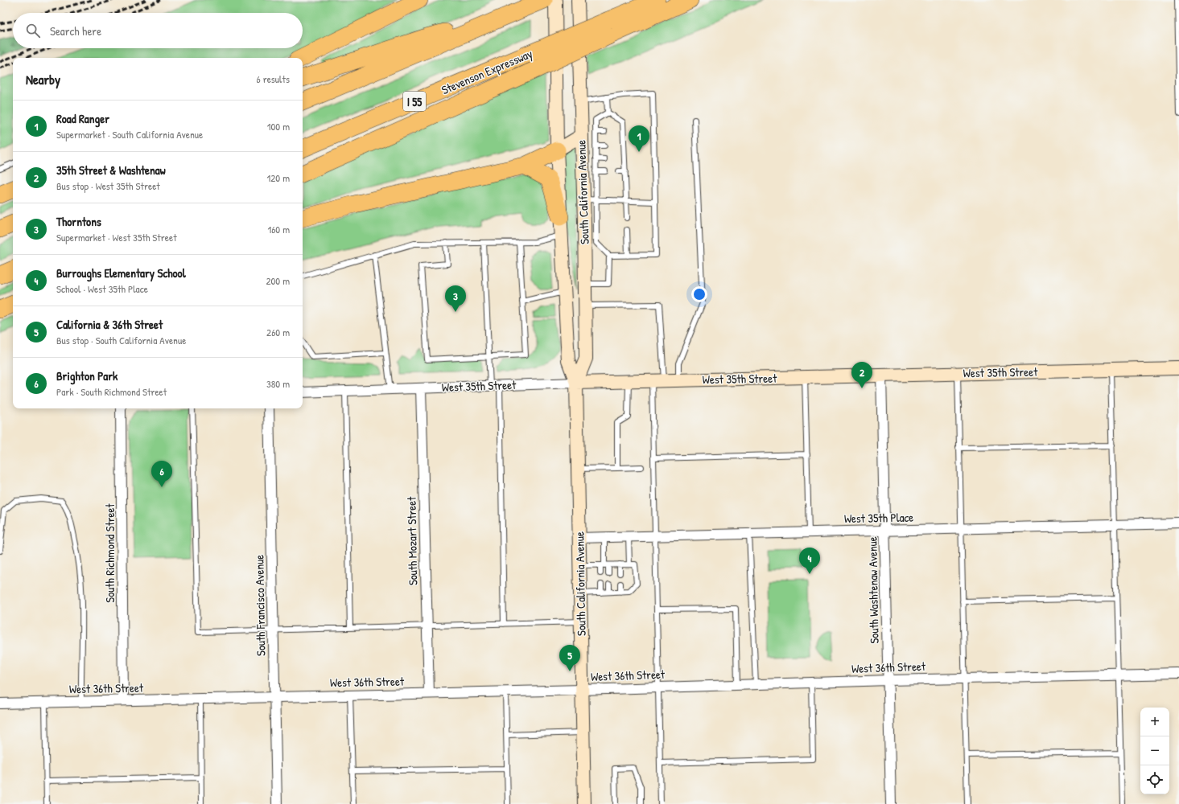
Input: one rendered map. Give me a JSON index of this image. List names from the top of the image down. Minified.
{"streets":{"highway":["Stevenson Expressway","I 55"],"main road":["South California Avenue","West 35th Street"],"street":["West 35th Place","South Mozart Street","South Richmond Street","South Washtenaw Avenue","South Francisco Avenue","West 36th Street"]},"crossings":[["South California Avenue","West 35th Street"],["South California Avenue","West 35th Place"],["South California Avenue","West 36th Street"],["West 35th Street","South Mozart Street"],["West 35th Street","South Washtenaw Avenue"],["West 35th Place","South Washtenaw Avenue"],["South Mozart Street","West 36th Street"],["South Richmond Street","West 36th Street"],["South Washtenaw Avenue","West 36th Street"],["South Francisco Avenue","West 36th Street"]],"page":{"search":"Search here","heading":["Nearby","6 results"],"list":[{"mark":"1","name":"Road Ranger","note":"Supermarket · South California Avenue","value":"100 m"},{"mark":"2","name":"35th Street & Washtenaw","note":"Bus stop · West 35th Street","value":"120 m"},{"mark":"3","name":"Thorntons","note":"Supermarket · West 35th Street","value":"160 m"},{"mark":"4","name":"Burroughs Elementary School","note":"School · West 35th Place","value":"200 m"},{"mark":"5","name":"California & 36th Street","note":"Bus stop · South California Avenue","value":"260 m"},{"mark":"6","name":"Brighton Park","note":"Park · South Richmond Street","value":"380 m"}],"pins":["1","3","2","6","4","5"],"map_buttons":["+","−"]}}
